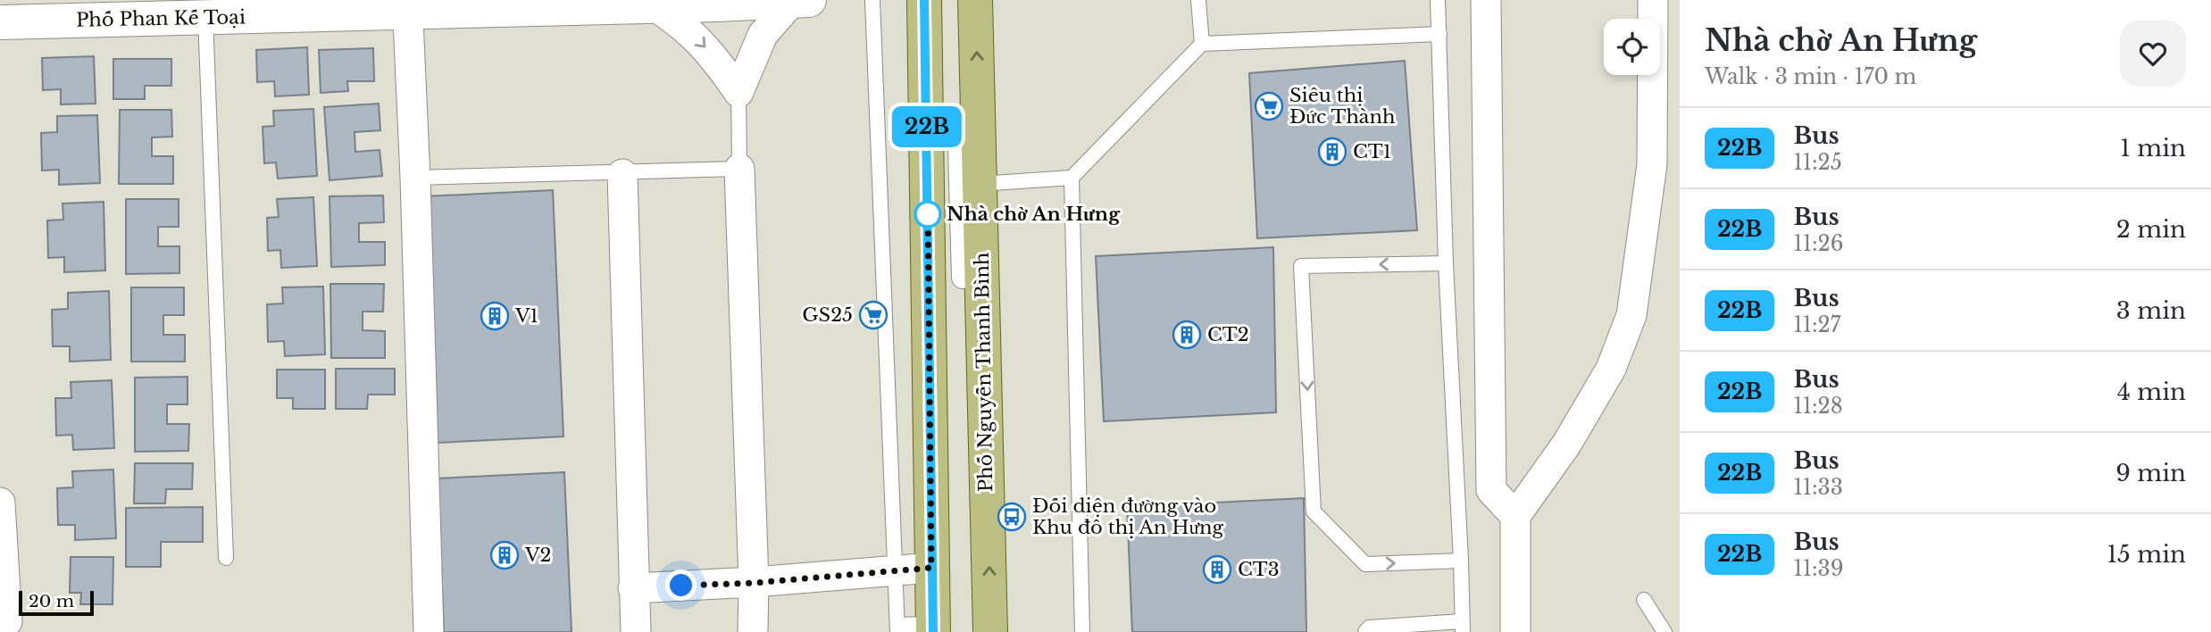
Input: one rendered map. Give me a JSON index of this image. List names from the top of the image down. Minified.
{"streets":{"main road":["Phố Nguyễn Thanh Bình"],"street":["Phố Phan Kế Toại"]},"places":{"supermarket":["Siêu thị Đức Thành","GS25"],"building":["CT1","V1","CT2","V2","CT3"],"other":["Nhà chờ An Hưng"],"bus stop":["Đối diện đường vào Khu đô thị An Hưng"]},"lines":["bus line 22B"],"scale_bar":"20 m","page":{"on_map":"22B","heading":["Nhà chờ An Hưng","Walk · 3 min · 170 m"],"list":[{"mark":"22B","name":"Bus","note":"11:25","value":"1 min"},{"mark":"22B","name":"Bus","note":"11:26","value":"2 min"},{"mark":"22B","name":"Bus","note":"11:27","value":"3 min"},{"mark":"22B","name":"Bus","note":"11:28","value":"4 min"},{"mark":"22B","name":"Bus","note":"11:33","value":"9 min"},{"mark":"22B","name":"Bus","note":"11:39","value":"15 min"}],"scale":"20 m"}}
